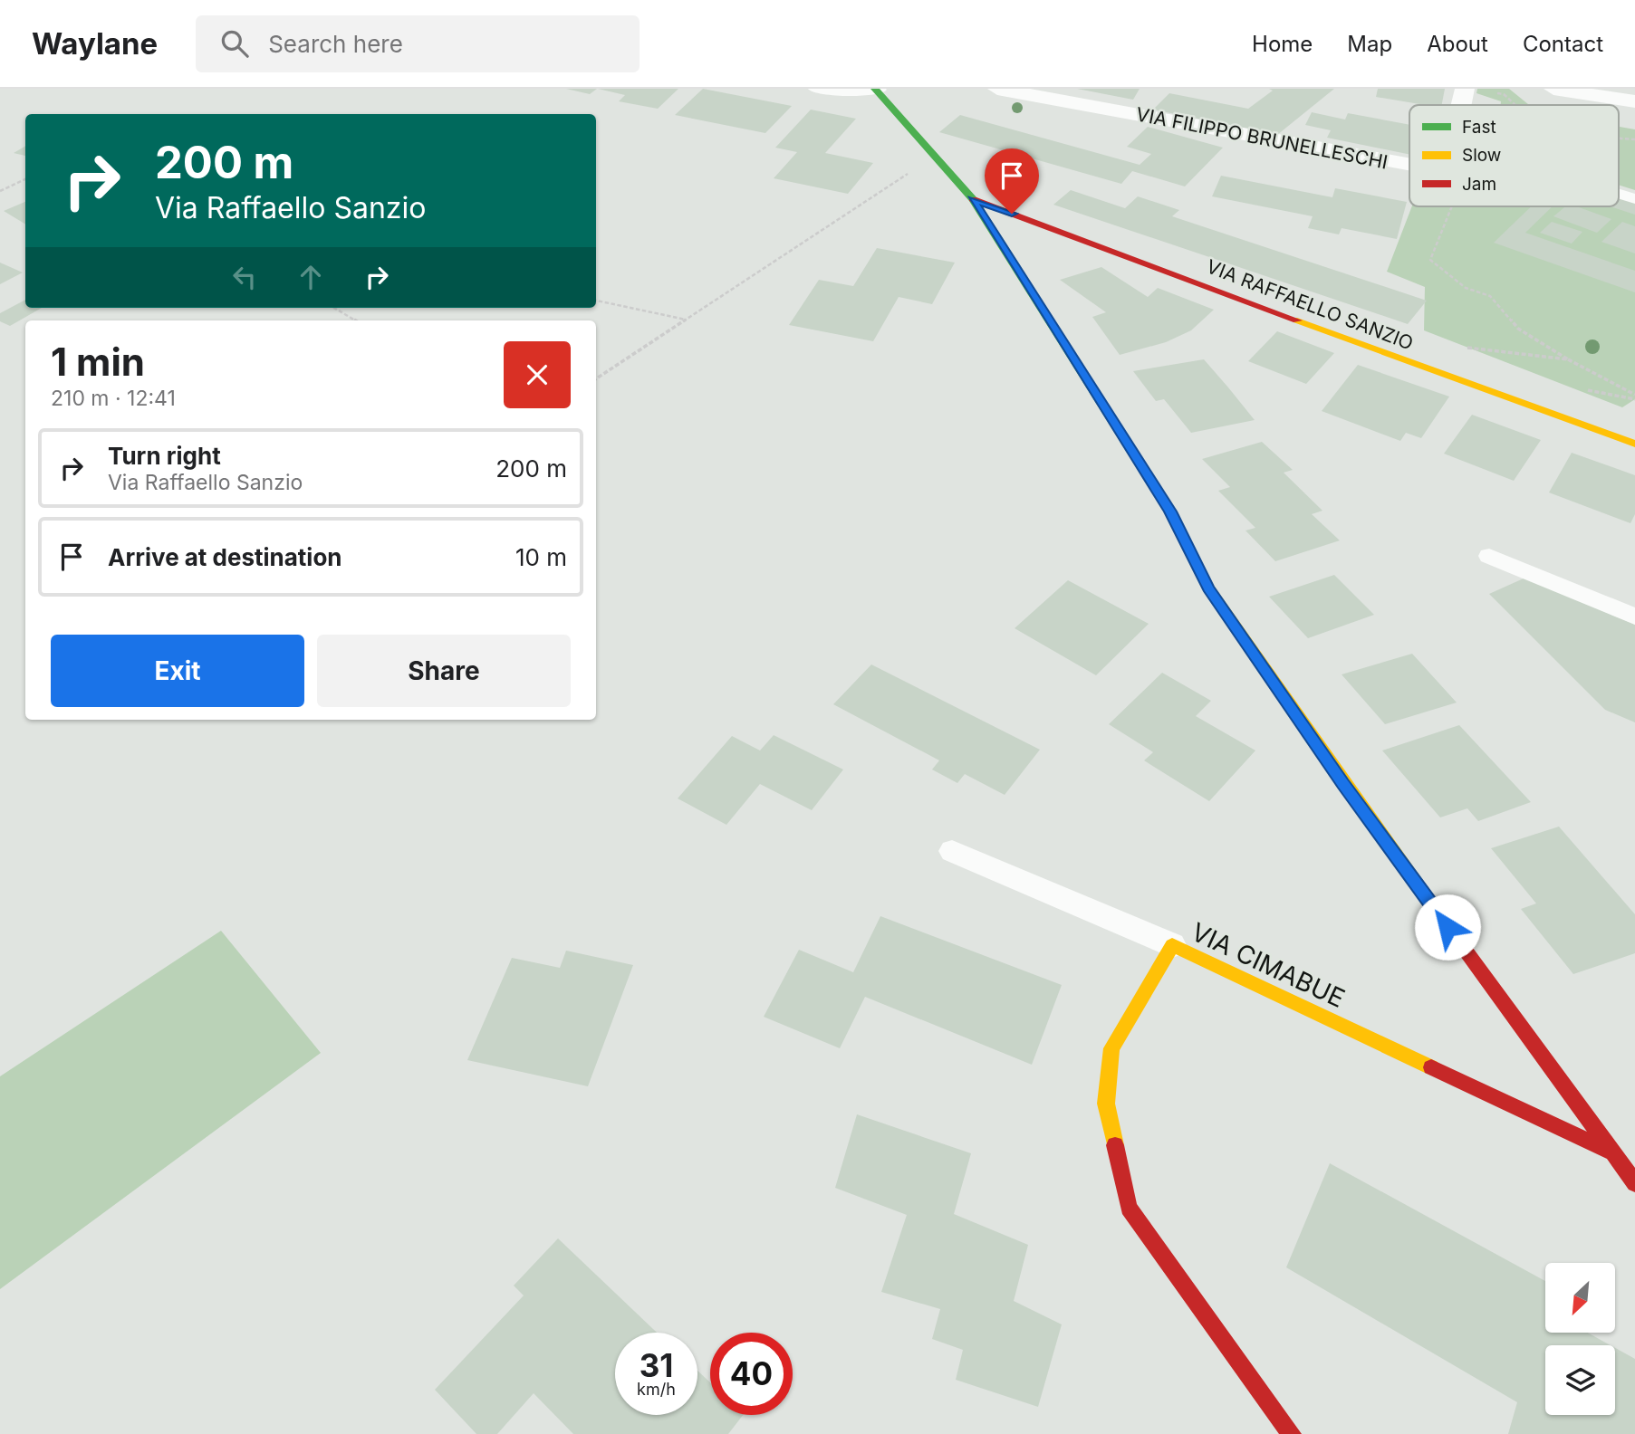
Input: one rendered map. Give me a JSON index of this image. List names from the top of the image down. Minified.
{"streets":{"street":["VIA FILIPPO BRUNELLESCHI","VIA RAFFAELLO SANZIO","VIA CIMABUE"]},"legend":["Fast","Slow","Jam"],"north":"bottom left","page":{"header":"Waylane","search":"Search here","nav":["Home","Map","About","Contact"],"turn":["200 m","Via Raffaello Sanzio"],"heading":["1 min","210 m · 12:41"],"list":[{"name":"Turn right","note":"Via Raffaello Sanzio","value":"200 m"},{"name":"Arrive at destination","value":"10 m"}],"buttons":["Exit","Share"],"speed":"31 km/h","limit":"40"}}
